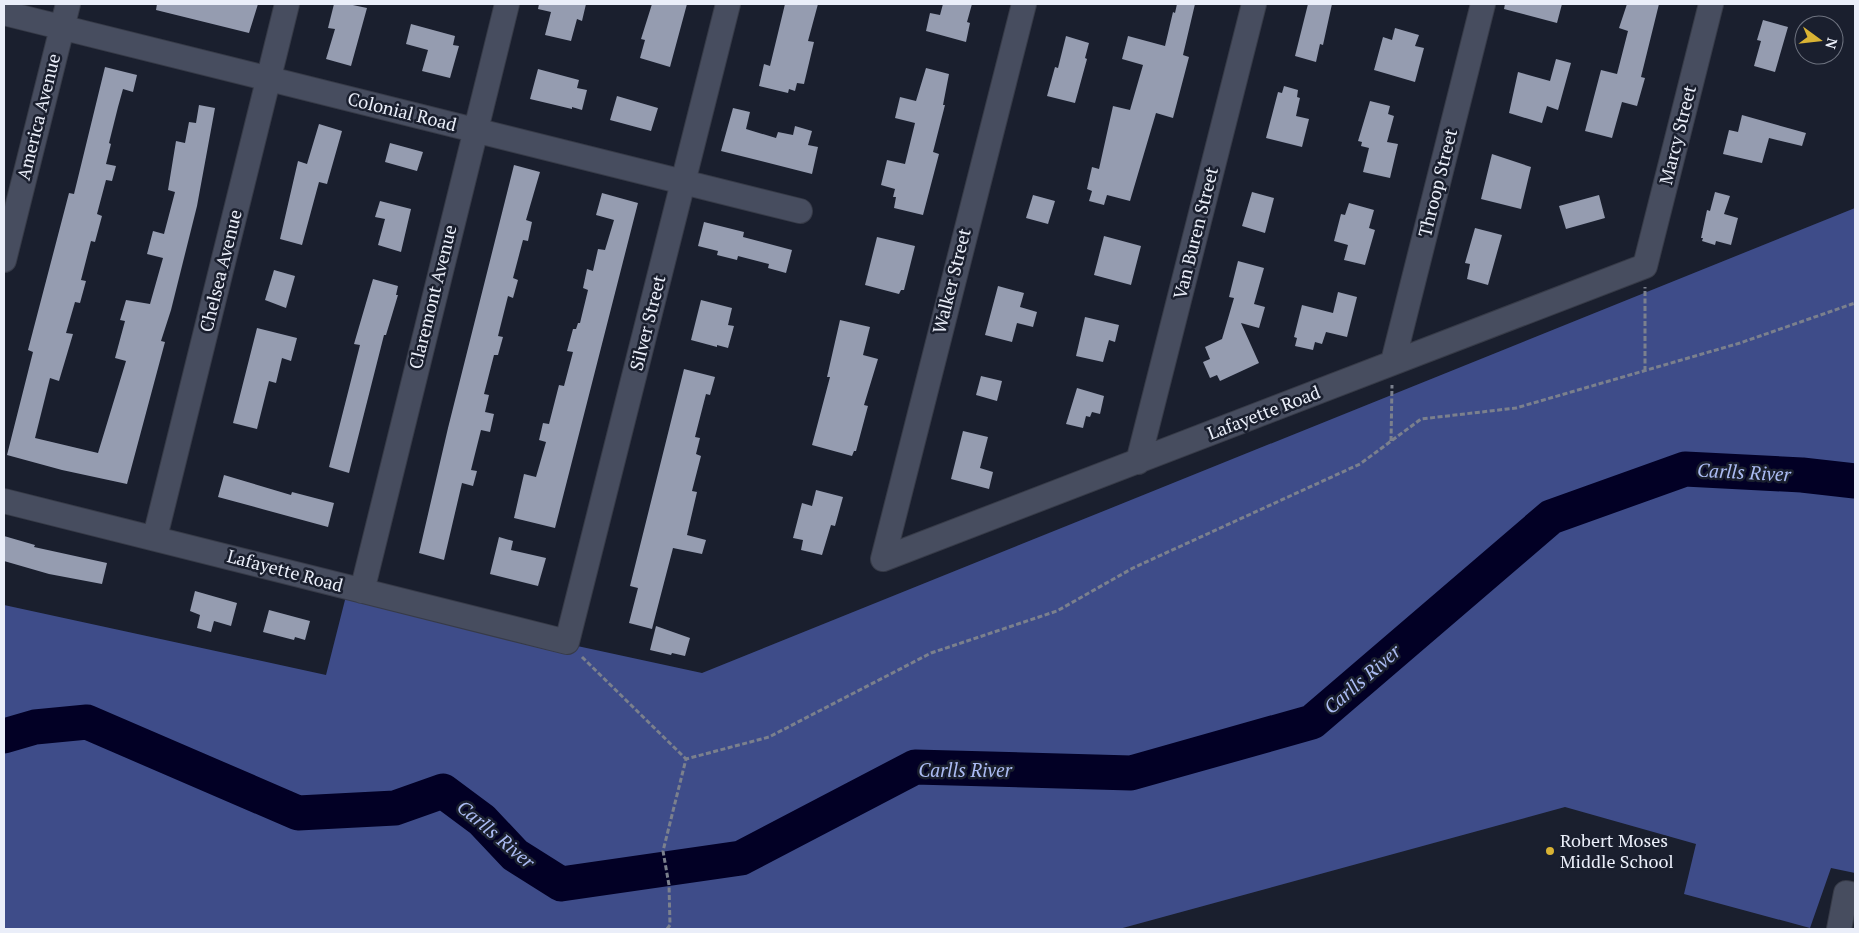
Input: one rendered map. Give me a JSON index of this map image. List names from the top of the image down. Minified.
{"streets":{"street":["Colonial Road","America Avenue","Marcy Street","Throop Street","Van Buren Street","Chelsea Avenue","Walker Street","Claremont Avenue","Silver Street","Lafayette Road"]},"crossings":[["Colonial Road","America Avenue"],["Colonial Road","Chelsea Avenue"],["Colonial Road","Claremont Avenue"],["Colonial Road","Silver Street"],["Marcy Street","Lafayette Road"],["Throop Street","Lafayette Road"],["Van Buren Street","Lafayette Road"],["Chelsea Avenue","Lafayette Road"],["Walker Street","Lafayette Road"],["Claremont Avenue","Lafayette Road"],["Silver Street","Lafayette Road"]],"water":["Carlls River"],"places":["Robert Moses Middle School"],"north":"right"}
